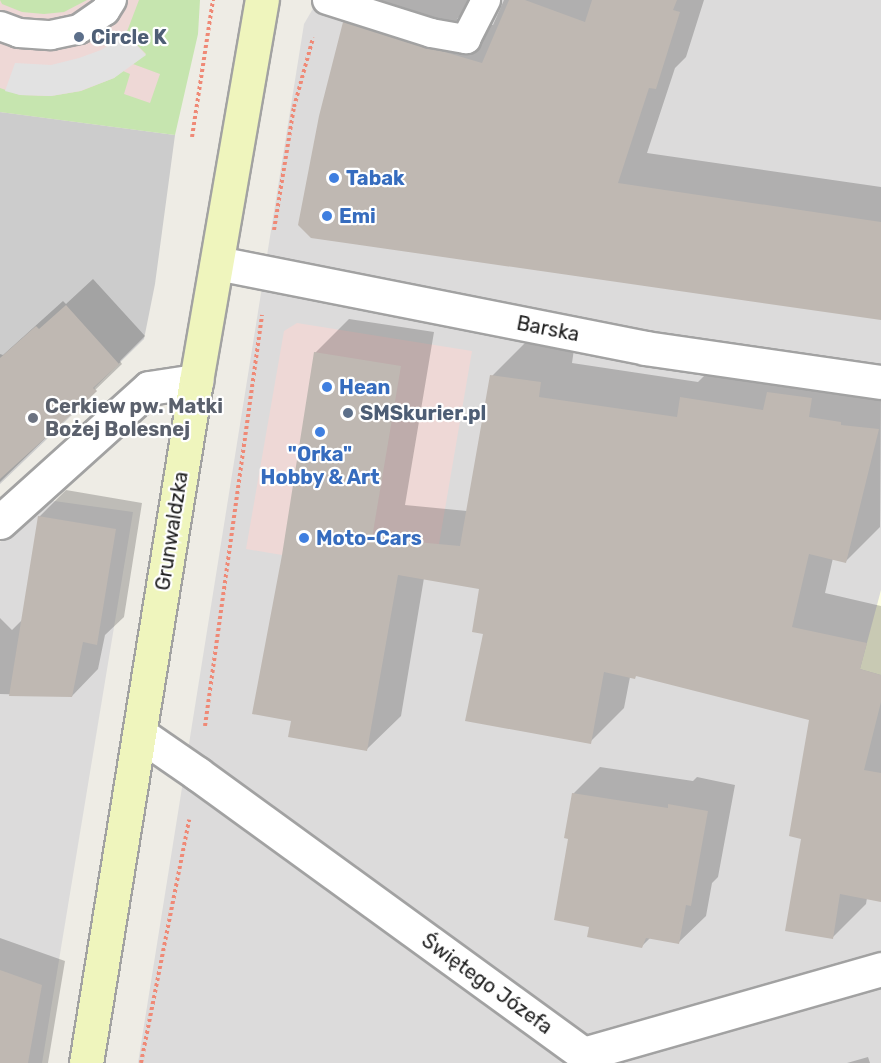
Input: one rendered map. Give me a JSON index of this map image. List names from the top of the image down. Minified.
{"streets":{"main road":["Grunwaldzka"],"street":["Barska","Świętego Józefa"]},"crossings":[["Barska","Grunwaldzka"],["Grunwaldzka","Świętego Józefa"]],"places":["Circle K","Tabak","Emi","Hean","SMSkurier.pl","Cerkiew pw. Matki Bożej Bolesnej","\"Orka\" Hobby & Art","Moto-Cars"]}
